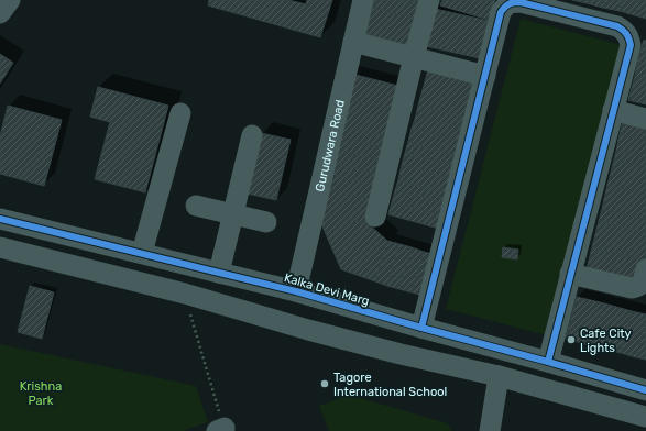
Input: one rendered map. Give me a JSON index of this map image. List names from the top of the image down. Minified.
{"streets":{"street":["Gurudwara Road","Kalka Devi Marg"]},"crossings":[["Gurudwara Road","Kalka Devi Marg"]],"parks":["Krishna Park"],"places":["Cafe City Lights","Tagore International School"]}
